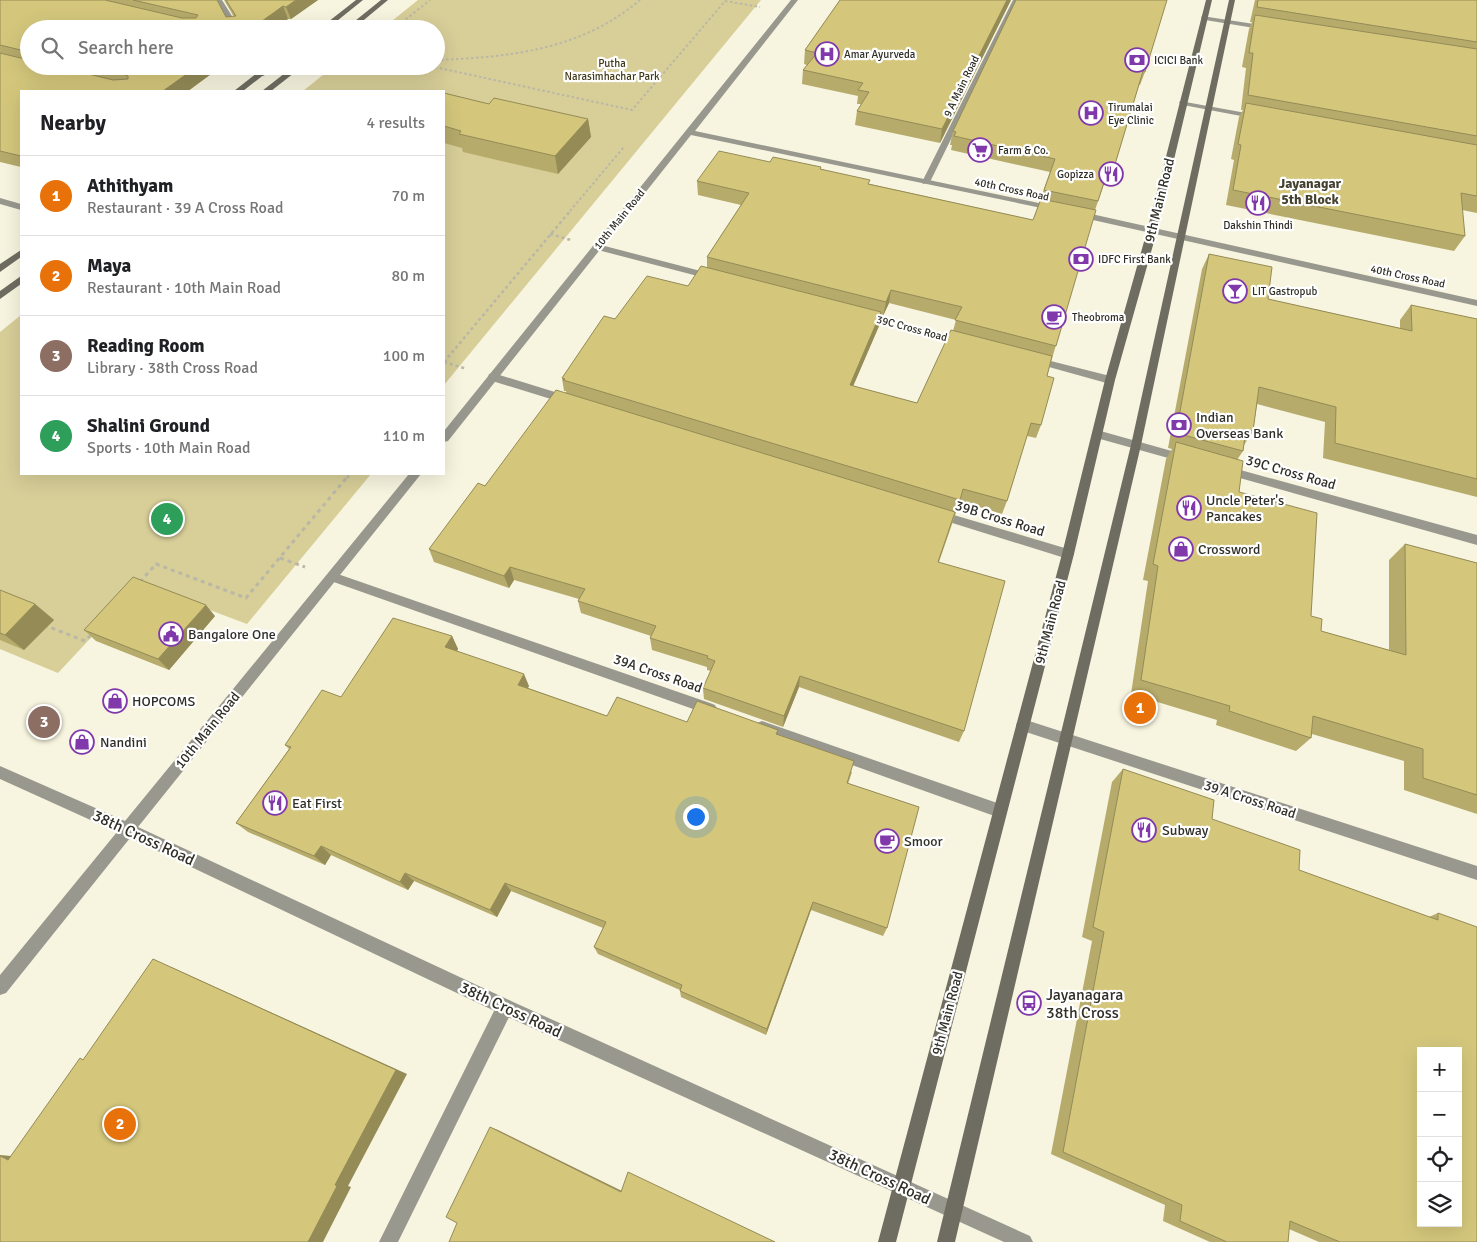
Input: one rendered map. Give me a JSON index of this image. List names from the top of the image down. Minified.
{"streets":{"main road":["9th Main Road"],"street":["9 A Main Road","40th Cross Road","10th Main Road","39C Cross Road","39B Cross Road","39A Cross Road","39 A Cross Road","38th Cross Road"]},"crossings":[["9 A Main Road","40th Cross Road"],["40th Cross Road","9th Main Road"],["40th Cross Road","10th Main Road"],["9th Main Road","39B Cross Road"],["9th Main Road","39 A Cross Road"],["9th Main Road","38th Cross Road"],["10th Main Road","39A Cross Road"],["10th Main Road","38th Cross Road"]],"districts":["Jayanagar 5th Block"],"parks":["Putha Narasimhachar Park"],"places":{"hospital":["Amar Ayurveda","Tirumalai Eye Clinic"],"bank":["ICICI Bank","IDFC First Bank","Indian Overseas Bank"],"supermarket":["Farm & Co."],"restaurant":["Gopizza","Dakshin Thindi","Uncle Peter's Pancakes","Eat First","Subway"],"bar":["LIT Gastropub"],"cafe":["Theobroma","Smoor"],"shop":["Crossword","HOPCOMS","Nandini"],"public building":["Bangalore One"],"bus stop":["Jayanagara 38th Cross"]},"page":{"search":"Search here","heading":["Nearby","4 results"],"list":[{"mark":"1","name":"Athithyam","note":"Restaurant · 39 A Cross Road","value":"70 m"},{"mark":"2","name":"Maya","note":"Restaurant · 10th Main Road","value":"80 m"},{"mark":"3","name":"Reading Room","note":"Library · 38th Cross Road","value":"100 m"},{"mark":"4","name":"Shalini Ground","note":"Sports · 10th Main Road","value":"110 m"}],"pins":["4","1","3","2"],"map_buttons":["+","−"]}}
